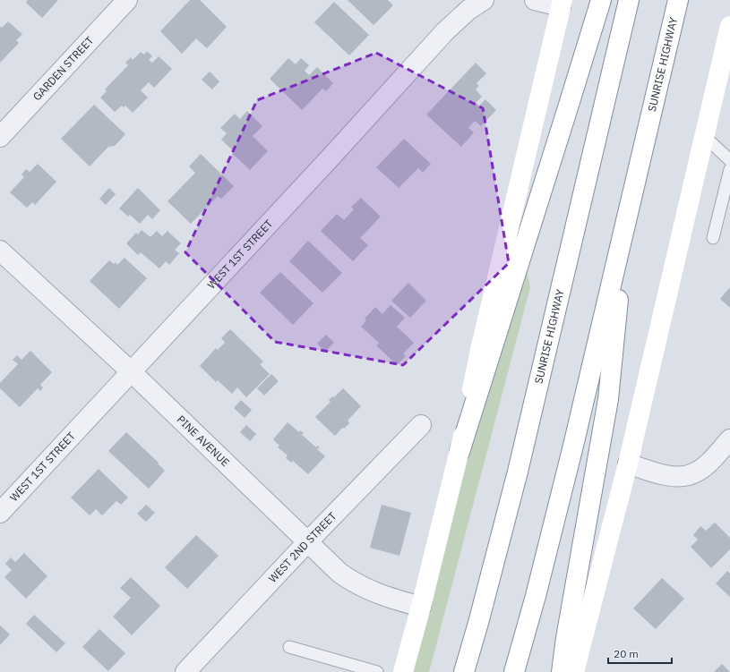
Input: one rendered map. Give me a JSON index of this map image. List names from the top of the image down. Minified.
{"streets":{"main road":["SUNRISE HIGHWAY"],"street":["GARDEN STREET","WEST 1ST STREET","PINE AVENUE","WEST 2ND STREET"]},"crossings":[["WEST 1ST STREET","PINE AVENUE"],["PINE AVENUE","WEST 2ND STREET"]],"scale_bar":"20 m"}
